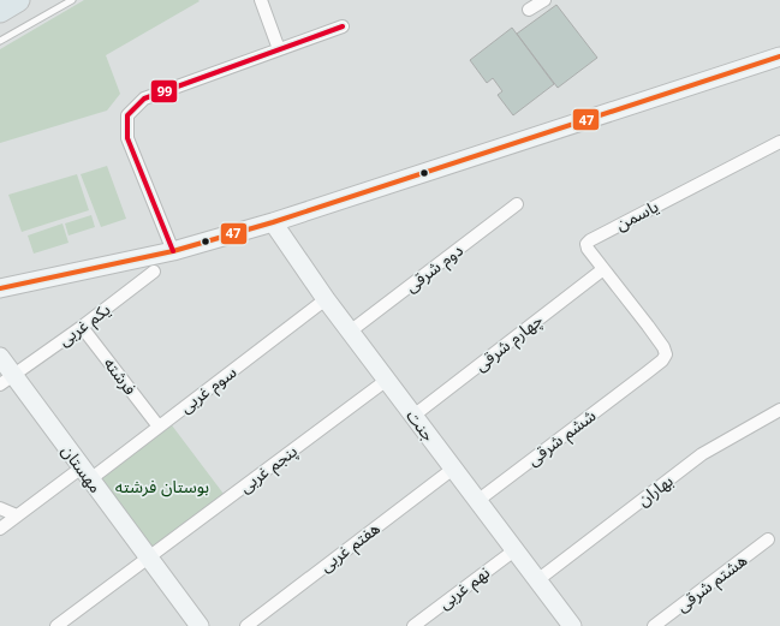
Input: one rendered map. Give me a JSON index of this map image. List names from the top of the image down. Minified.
{"streets":{"street":["یاسمن","دوم شرقی","یکم غربی","چهارم شرقی","فرشته","سوم غربی","جنت","ششم شرقی","مهستان","پنجم غربی","بهاران","هفتم غربی","هشتم شرقی","نهم غربی"]},"crossings":[["یاسمن","چهارم شرقی"],["یاسمن","ششم شرقی"],["دوم شرقی","جنت"],["یکم غربی","فرشته"],["یکم غربی","مهستان"],["چهارم شرقی","جنت"],["فرشته","سوم غربی"],["سوم غربی","جنت"],["سوم غربی","مهستان"],["جنت","ششم شرقی"],["جنت","پنجم غربی"],["جنت","بهاران"],["جنت","هفتم غربی"],["جنت","نهم غربی"],["مهستان","پنجم غربی"]],"parks":["بوستان فرشته"],"lines":["transit line 99","transit line 47"]}
